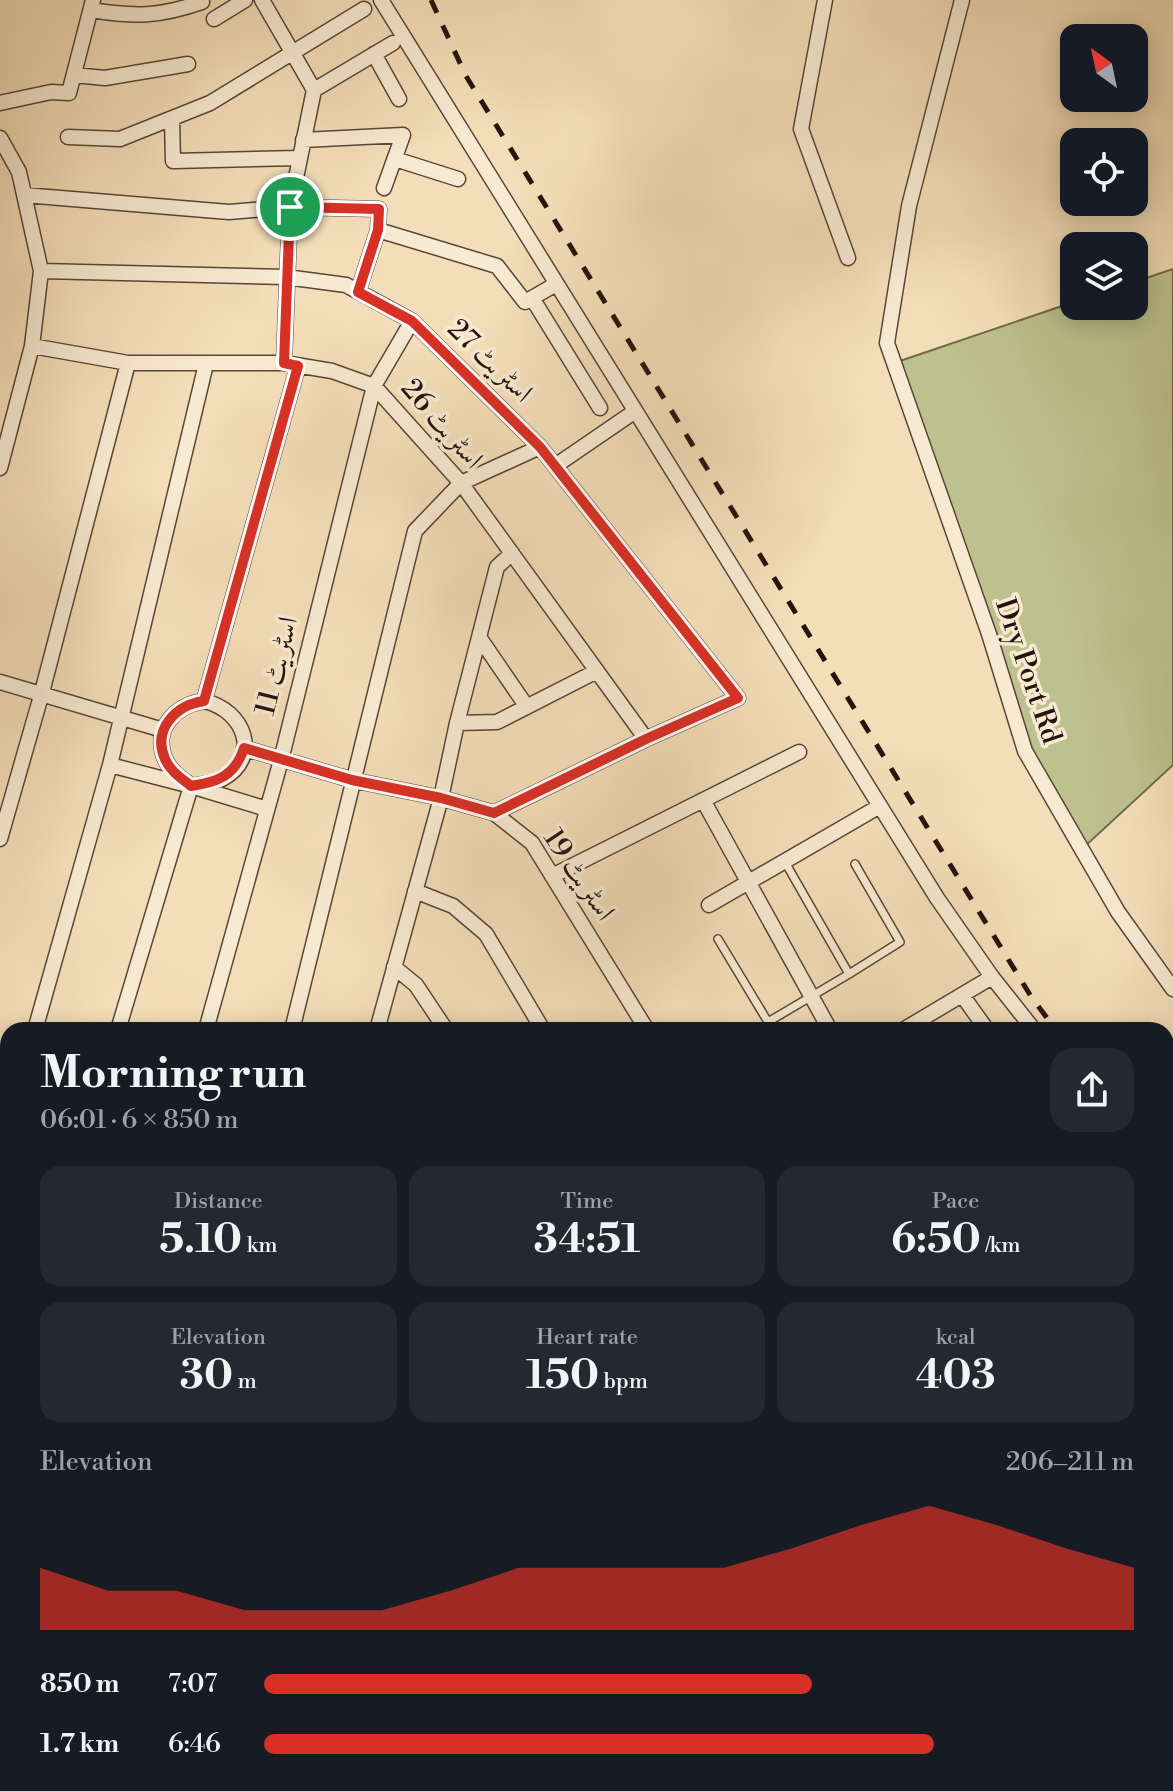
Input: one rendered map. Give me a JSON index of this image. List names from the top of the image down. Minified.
{"streets":{"street":["اسٹریٹ 27","اسٹریٹ 26","اسٹریٹ 11","Dry Port Rd","اسٹریٹ 19"]},"crossings":[["اسٹریٹ 27","اسٹریٹ 26"],["اسٹریٹ 27","اسٹریٹ 11"],["اسٹریٹ 26","اسٹریٹ 11"],["اسٹریٹ 11","اسٹریٹ 19"]],"north":"top left","page":{"heading":["Morning run","06:01 · 6 × 850 m"],"stats":[["Distance","5.10 km"],["Time","34:51"],["Pace","6:50 /km"],["Elevation","30 m"],["Heart rate","150 bpm"],["kcal","403"]],"chart":["Elevation","206–211 m"],"list":[{"name":"850 m","note":"7:07"},{"name":"1.7 km","note":"6:46"}]}}
